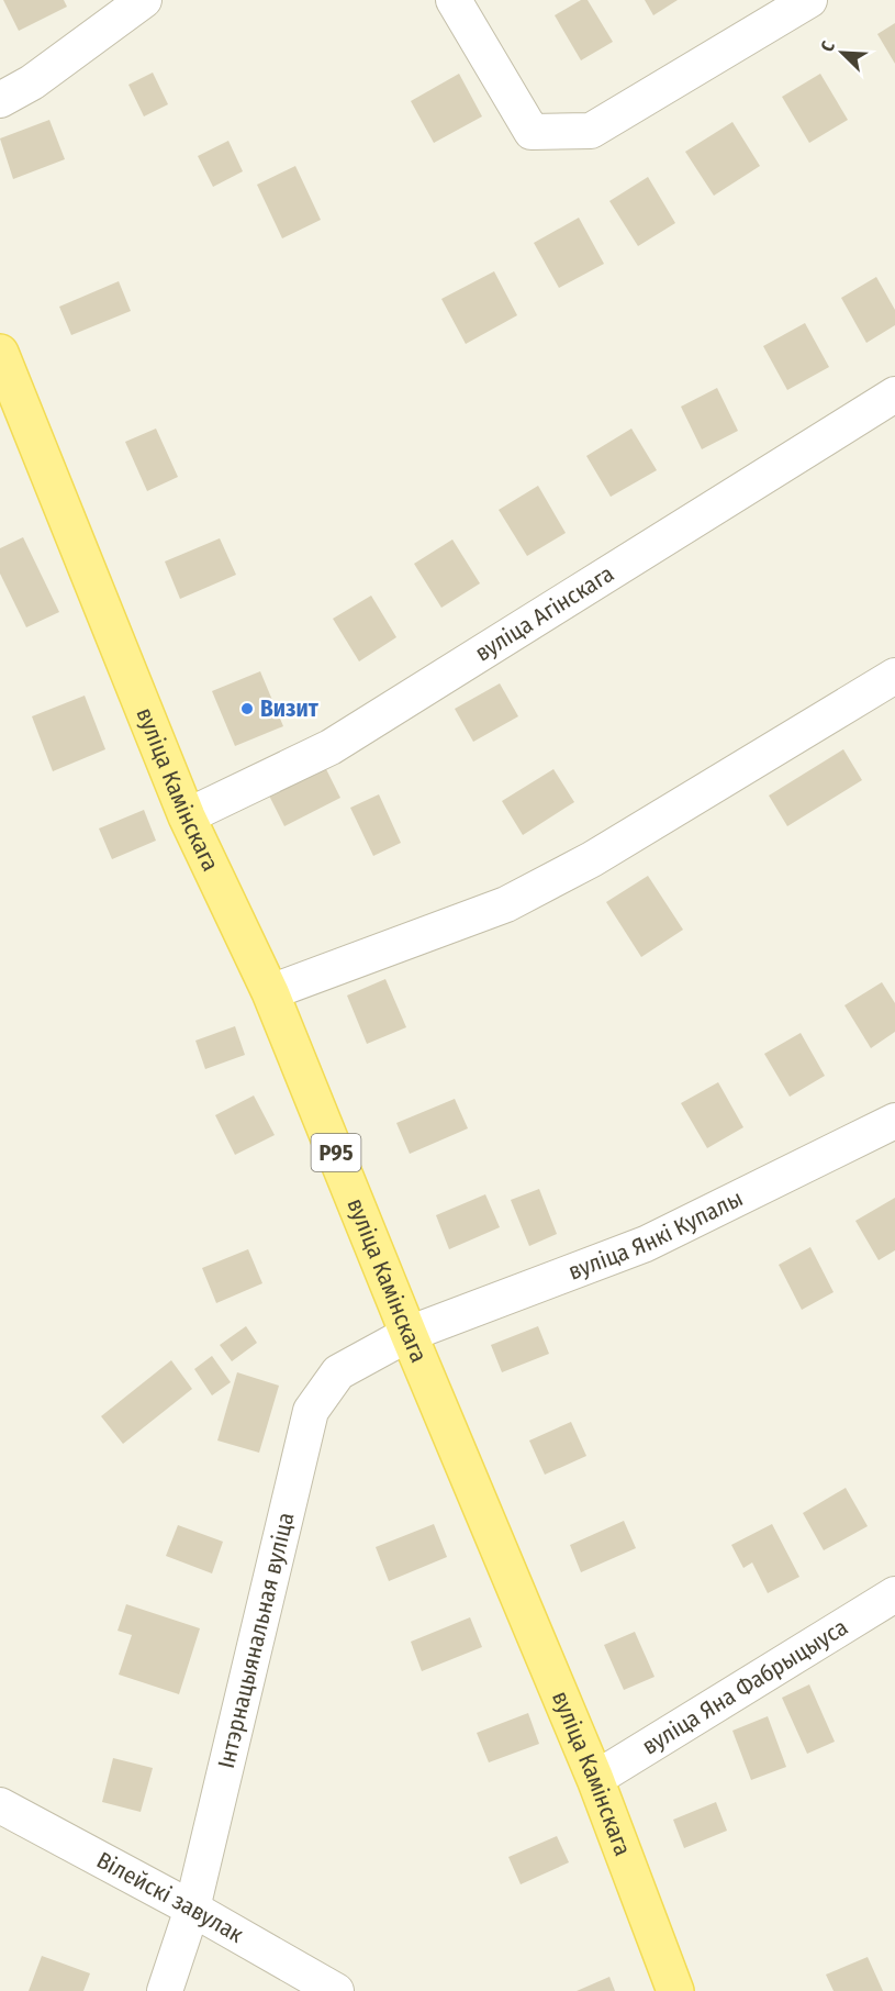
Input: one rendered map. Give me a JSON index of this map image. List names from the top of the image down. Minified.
{"streets":{"main road":["вуліца Камінскага","Р95"],"street":["вуліца Агінскага","вуліца Янкі Купалы","Інтэрнацыянальная вуліца","вуліца Яна Фабрыцыуса","Вілейскі завулак"]},"crossings":[["вуліца Агінскага","вуліца Камінскага"],["вуліца Камінскага","вуліца Янкі Купалы"],["вуліца Камінскага","Інтэрнацыянальная вуліца"],["вуліца Камінскага","вуліца Яна Фабрыцыуса"],["вуліца Янкі Купалы","Інтэрнацыянальная вуліца"],["Інтэрнацыянальная вуліца","Вілейскі завулак"]],"places":["Визит"],"north":"top left"}
